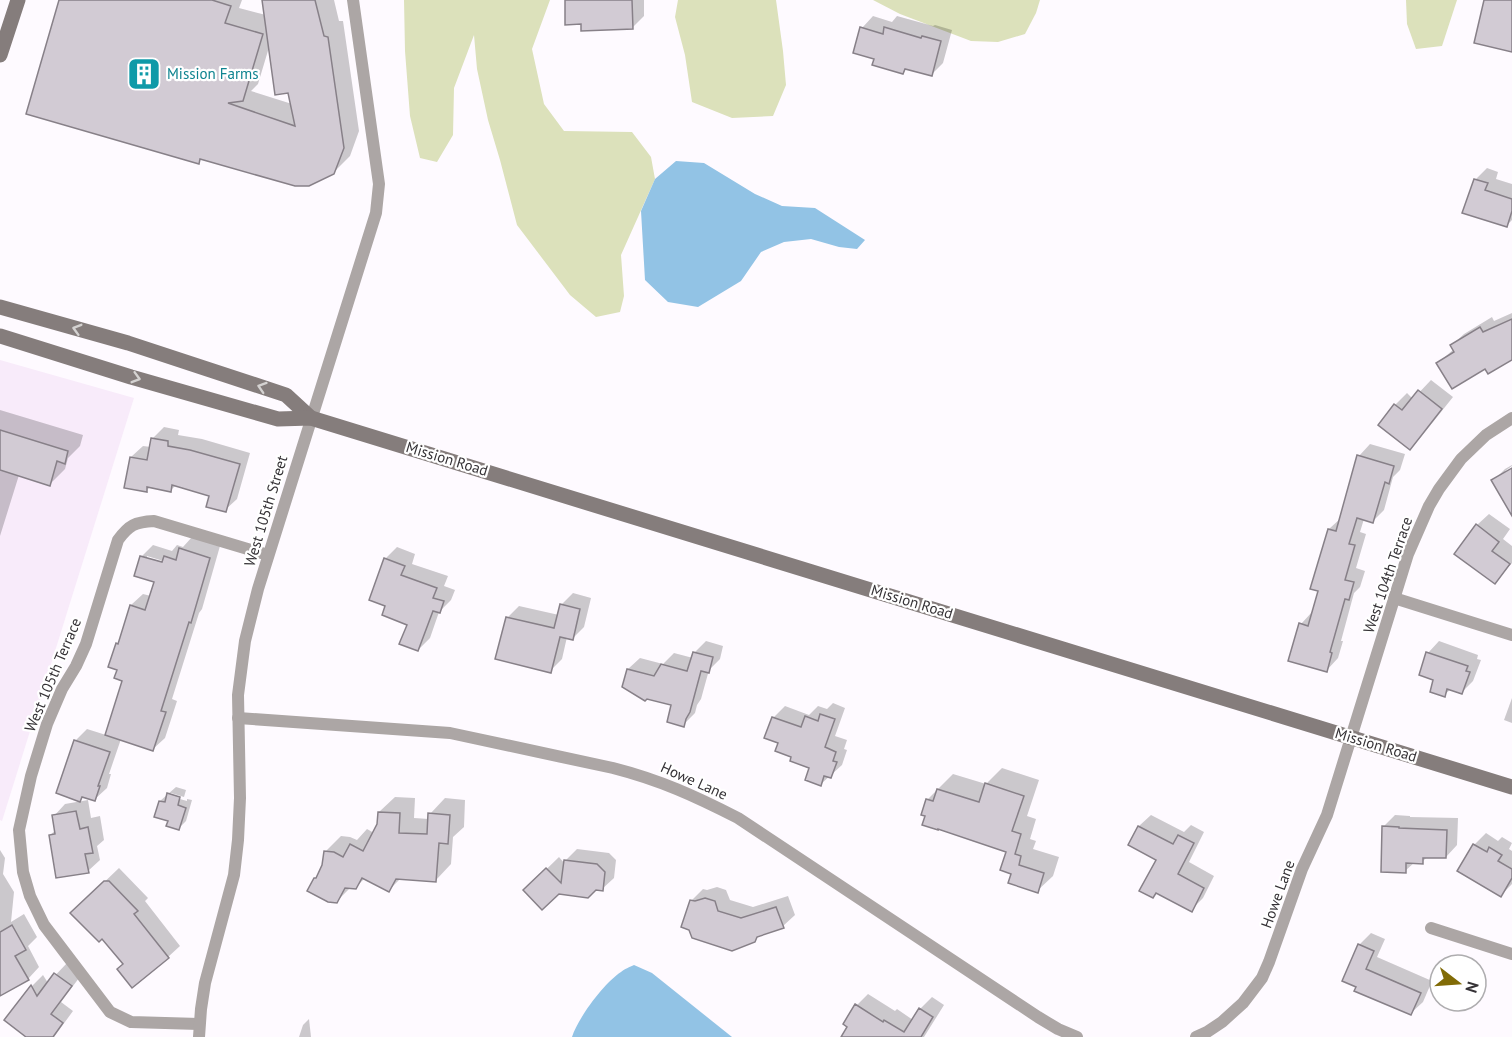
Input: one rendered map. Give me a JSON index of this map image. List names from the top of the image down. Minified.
{"streets":{"main road":["Mission Road"],"street":["West 105th Street","West 104th Terrace","West 105th Terrace","Howe Lane"]},"crossings":[["Mission Road","West 105th Street"],["Mission Road","West 104th Terrace"],["Mission Road","Howe Lane"],["West 105th Street","West 105th Terrace"],["West 105th Street","Howe Lane"],["West 104th Terrace","Howe Lane"]],"places":{"building":["Mission Farms"]},"north":"right"}
